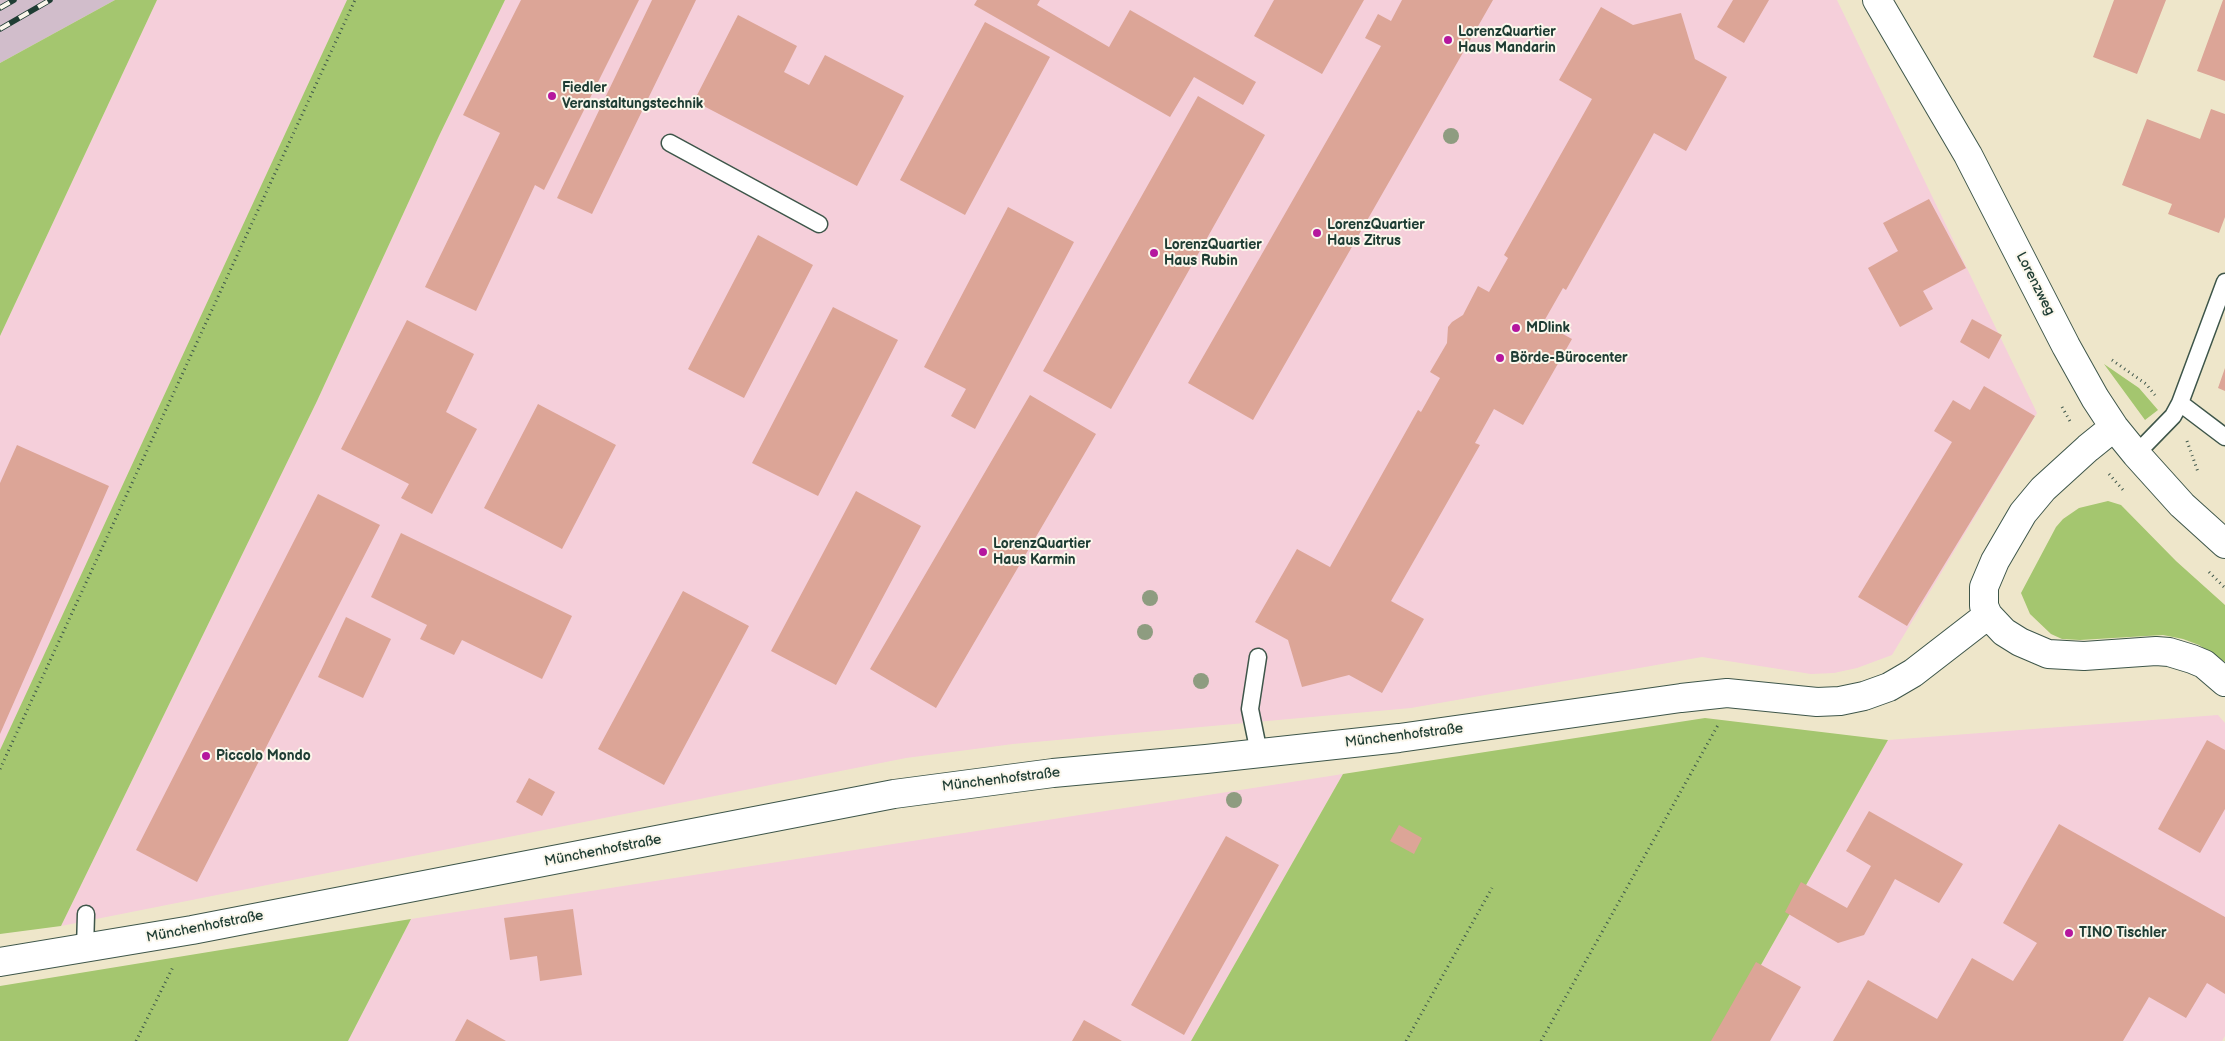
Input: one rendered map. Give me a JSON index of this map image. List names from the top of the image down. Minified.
{"streets":{"street":["Lorenzweg","Münchenhofstraße"]},"places":["LorenzQuartier Haus Mandarin","Fiedler Veranstaltungstechnik","LorenzQuartier Haus Zitrus","LorenzQuartier Haus Rubin","MDlink","Börde-Bürocenter","LorenzQuartier Haus Karmin","Piccolo Mondo","TINO Tischler"]}
